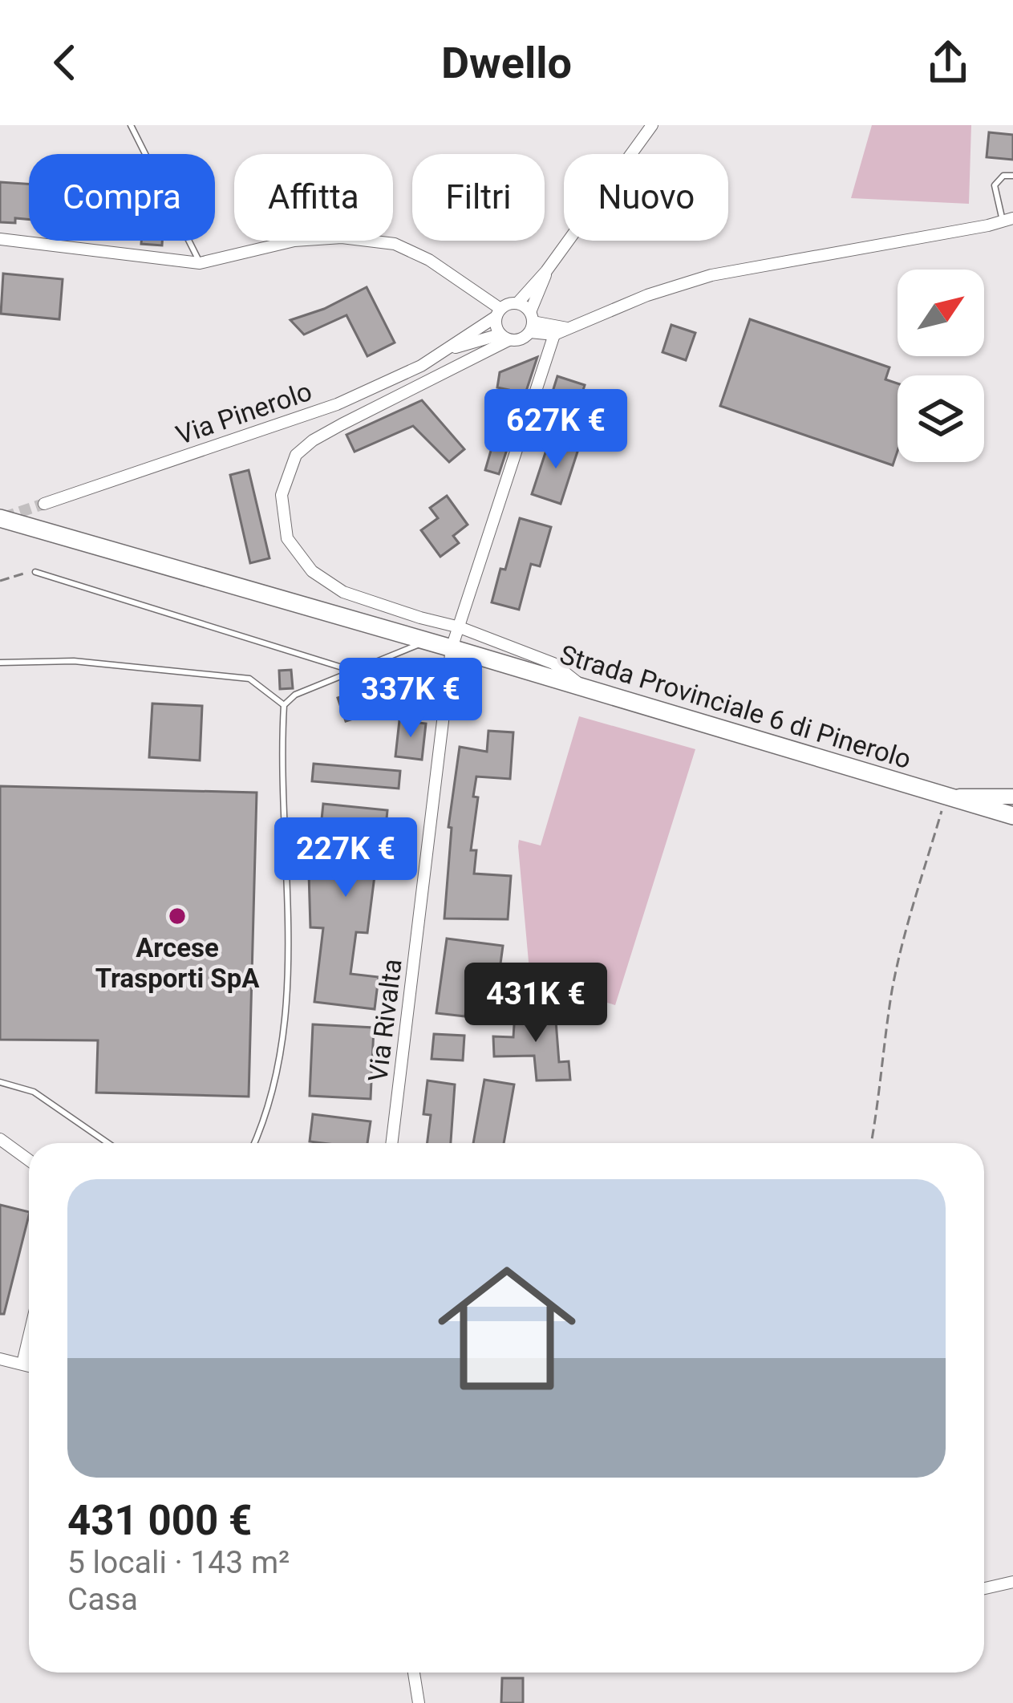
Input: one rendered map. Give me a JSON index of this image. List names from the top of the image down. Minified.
{"streets":{"main road":["Strada Provinciale 6 di Pinerolo"],"street":["Via Pinerolo","Via Rivalta"]},"crossings":[["Strada Provinciale 6 di Pinerolo","Via Rivalta"]],"places":["Arcese Trasporti SpA"],"north":"top right","page":{"header":"Dwello","chip":["Compra","Affitta","Filtri","Nuovo"],"price":["627K €","337K €","227K €","431K €"],"list":[{"name":"431 000 €","note":"5 locali · 143 m² · Casa"}]}}
